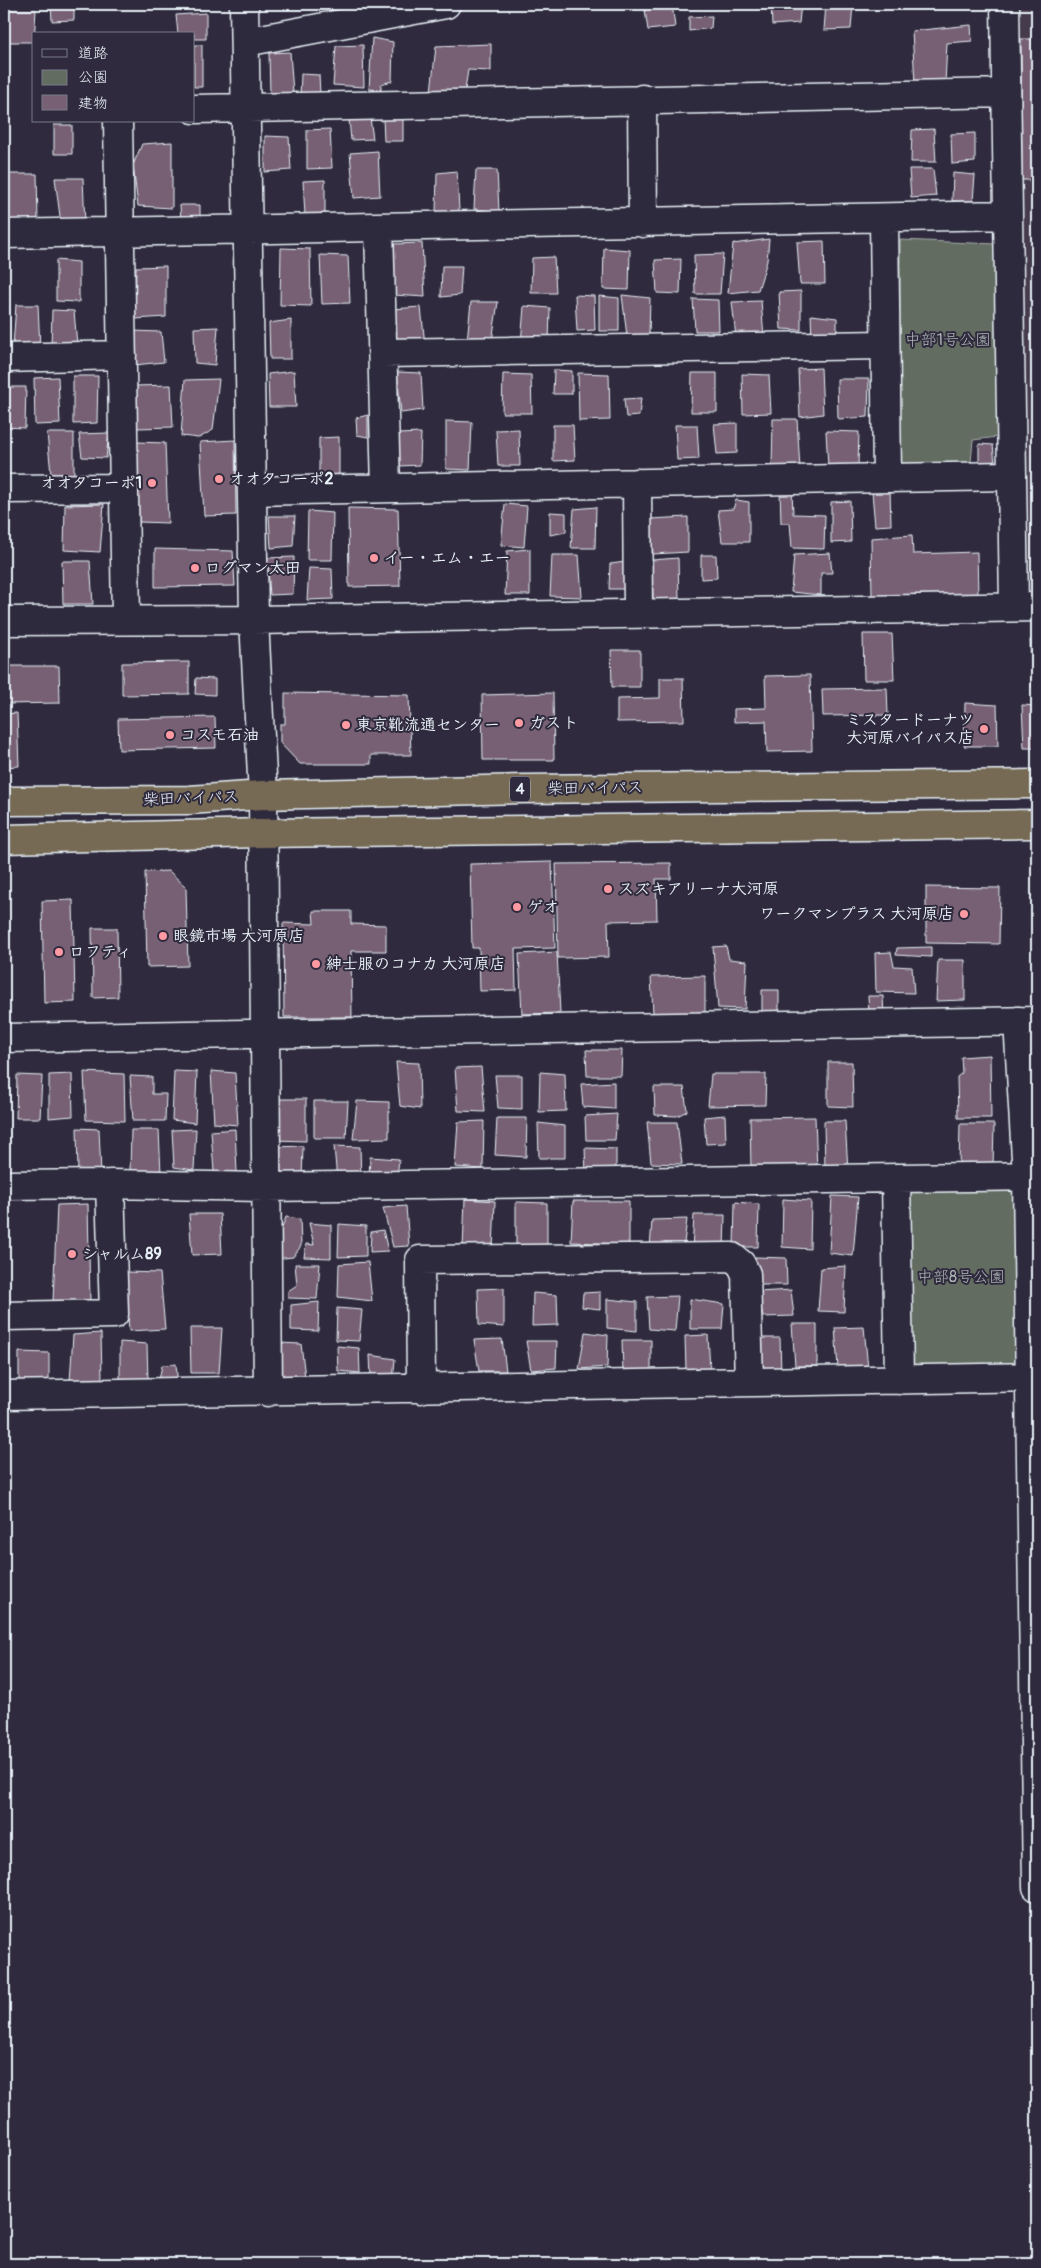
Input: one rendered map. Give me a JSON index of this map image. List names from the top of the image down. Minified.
{"streets":{"highway":["柴田バイパス","4"]},"parks":["中部1号公園","中部8号公園"],"places":["オオタコーポ2","オオタコーポ1","イー・エム・エー","ログマン太田","ガスト","東京靴流通センター","ミスタードーナツ 大河原バイパス店","コスモ石油","スズキアリーナ大河原","ゲオ","ワークマンプラス 大河原店","眼鏡市場 大河原店","ロフティ","紳士服のコナカ 大河原店","シャルム89"],"legend":["道路","公園","建物"]}
